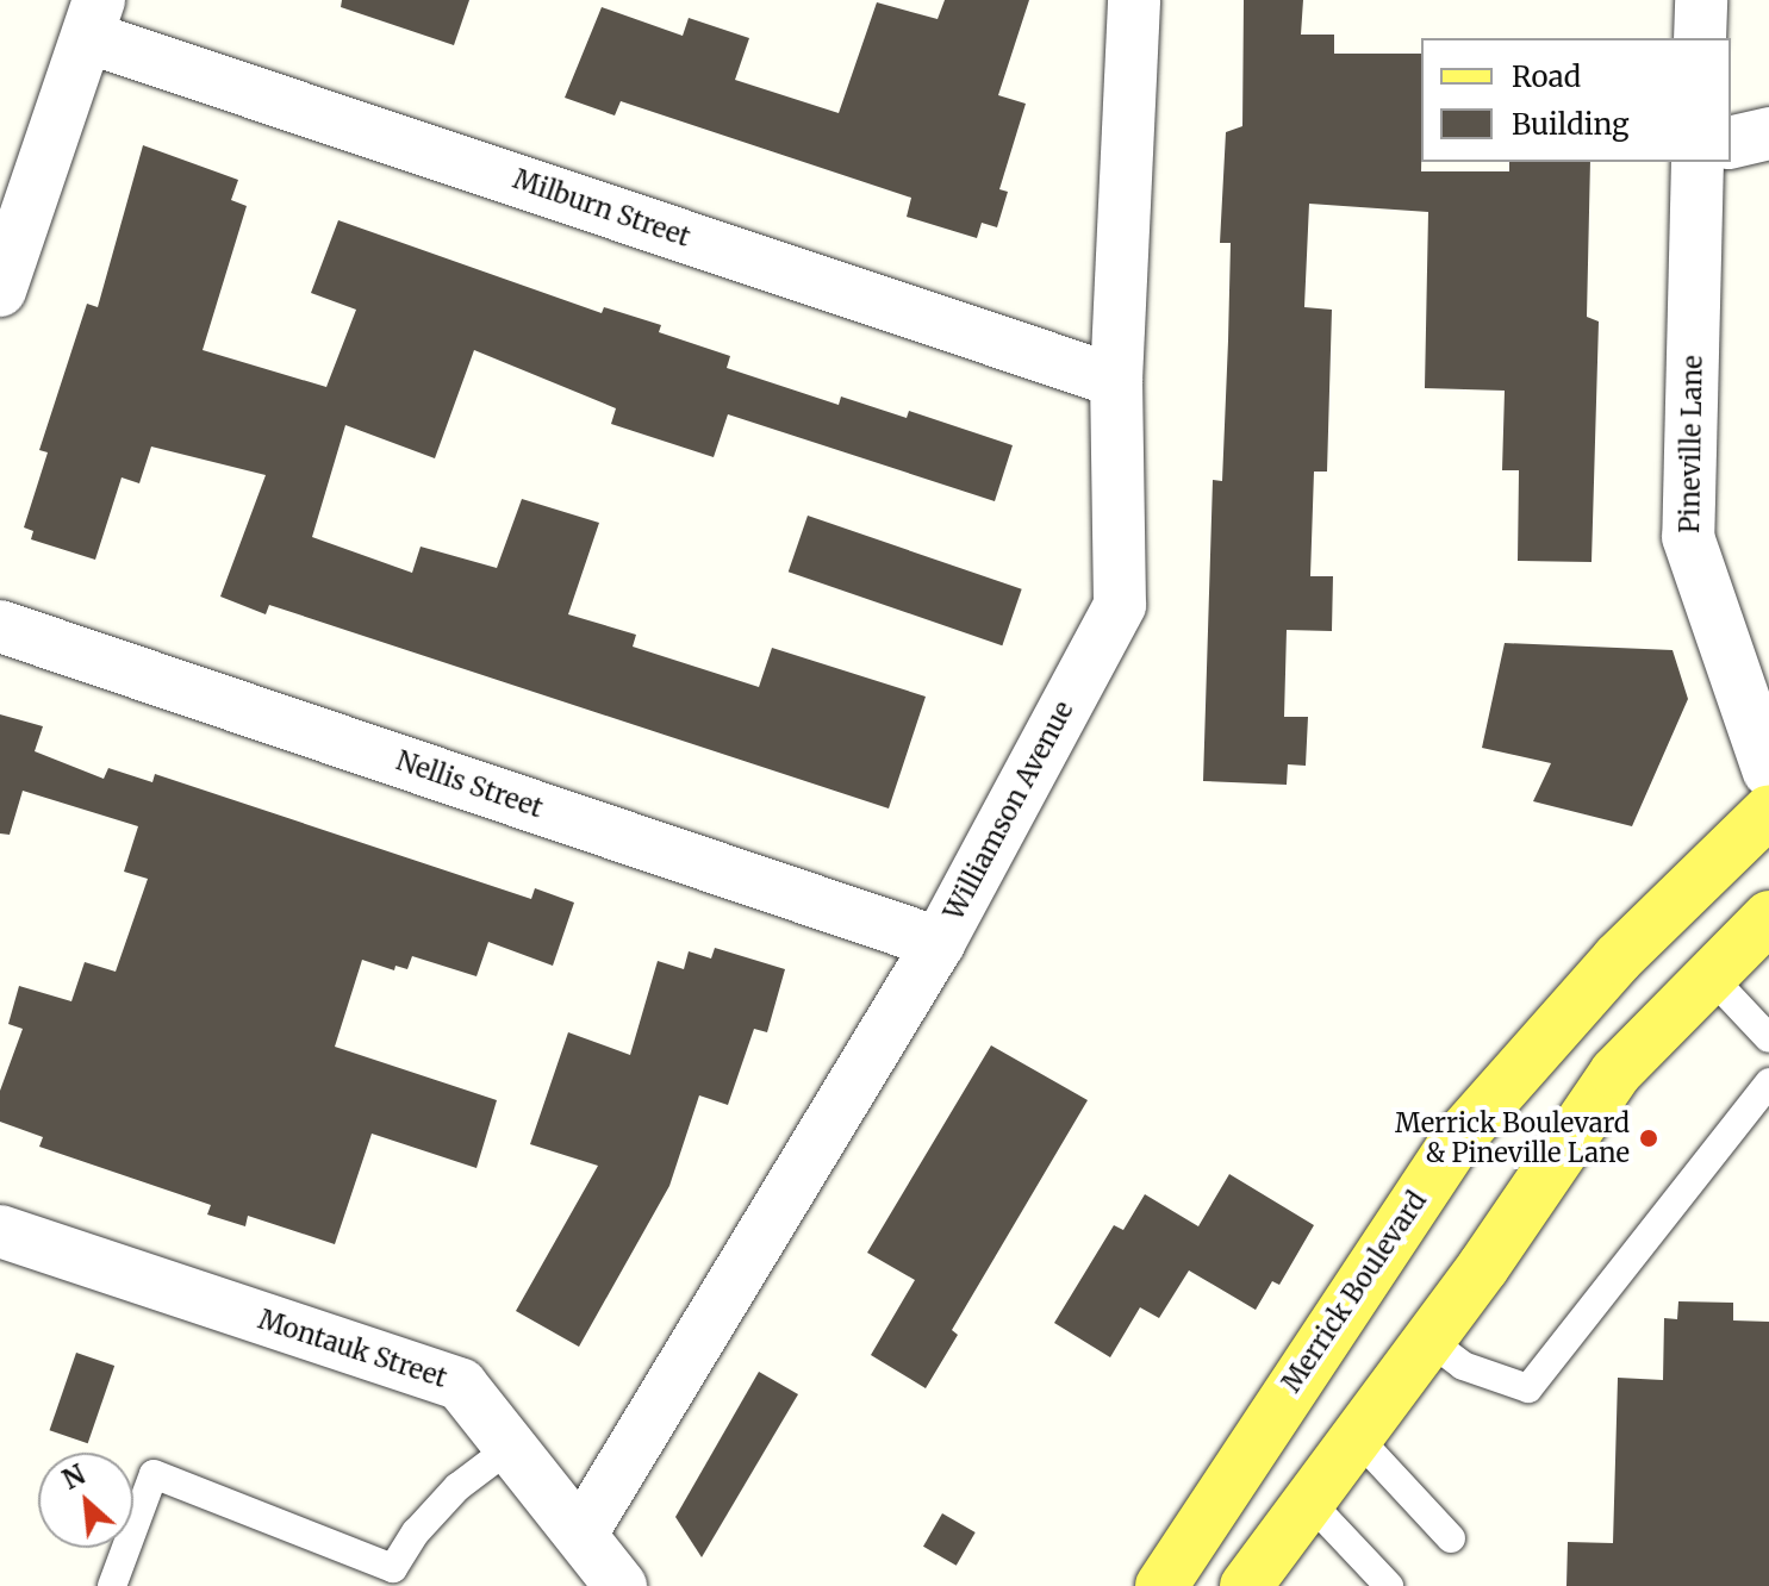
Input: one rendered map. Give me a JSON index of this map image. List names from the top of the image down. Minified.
{"streets":{"main road":["Merrick Boulevard"],"street":["Milburn Street","Pineville Lane","Nellis Street","Williamson Avenue","Montauk Street"]},"crossings":[["Milburn Street","Williamson Avenue"],["Nellis Street","Williamson Avenue"],["Williamson Avenue","Montauk Street"]],"places":["Merrick Boulevard & Pineville Lane"],"legend":["Road","Building"],"north":"top left"}
